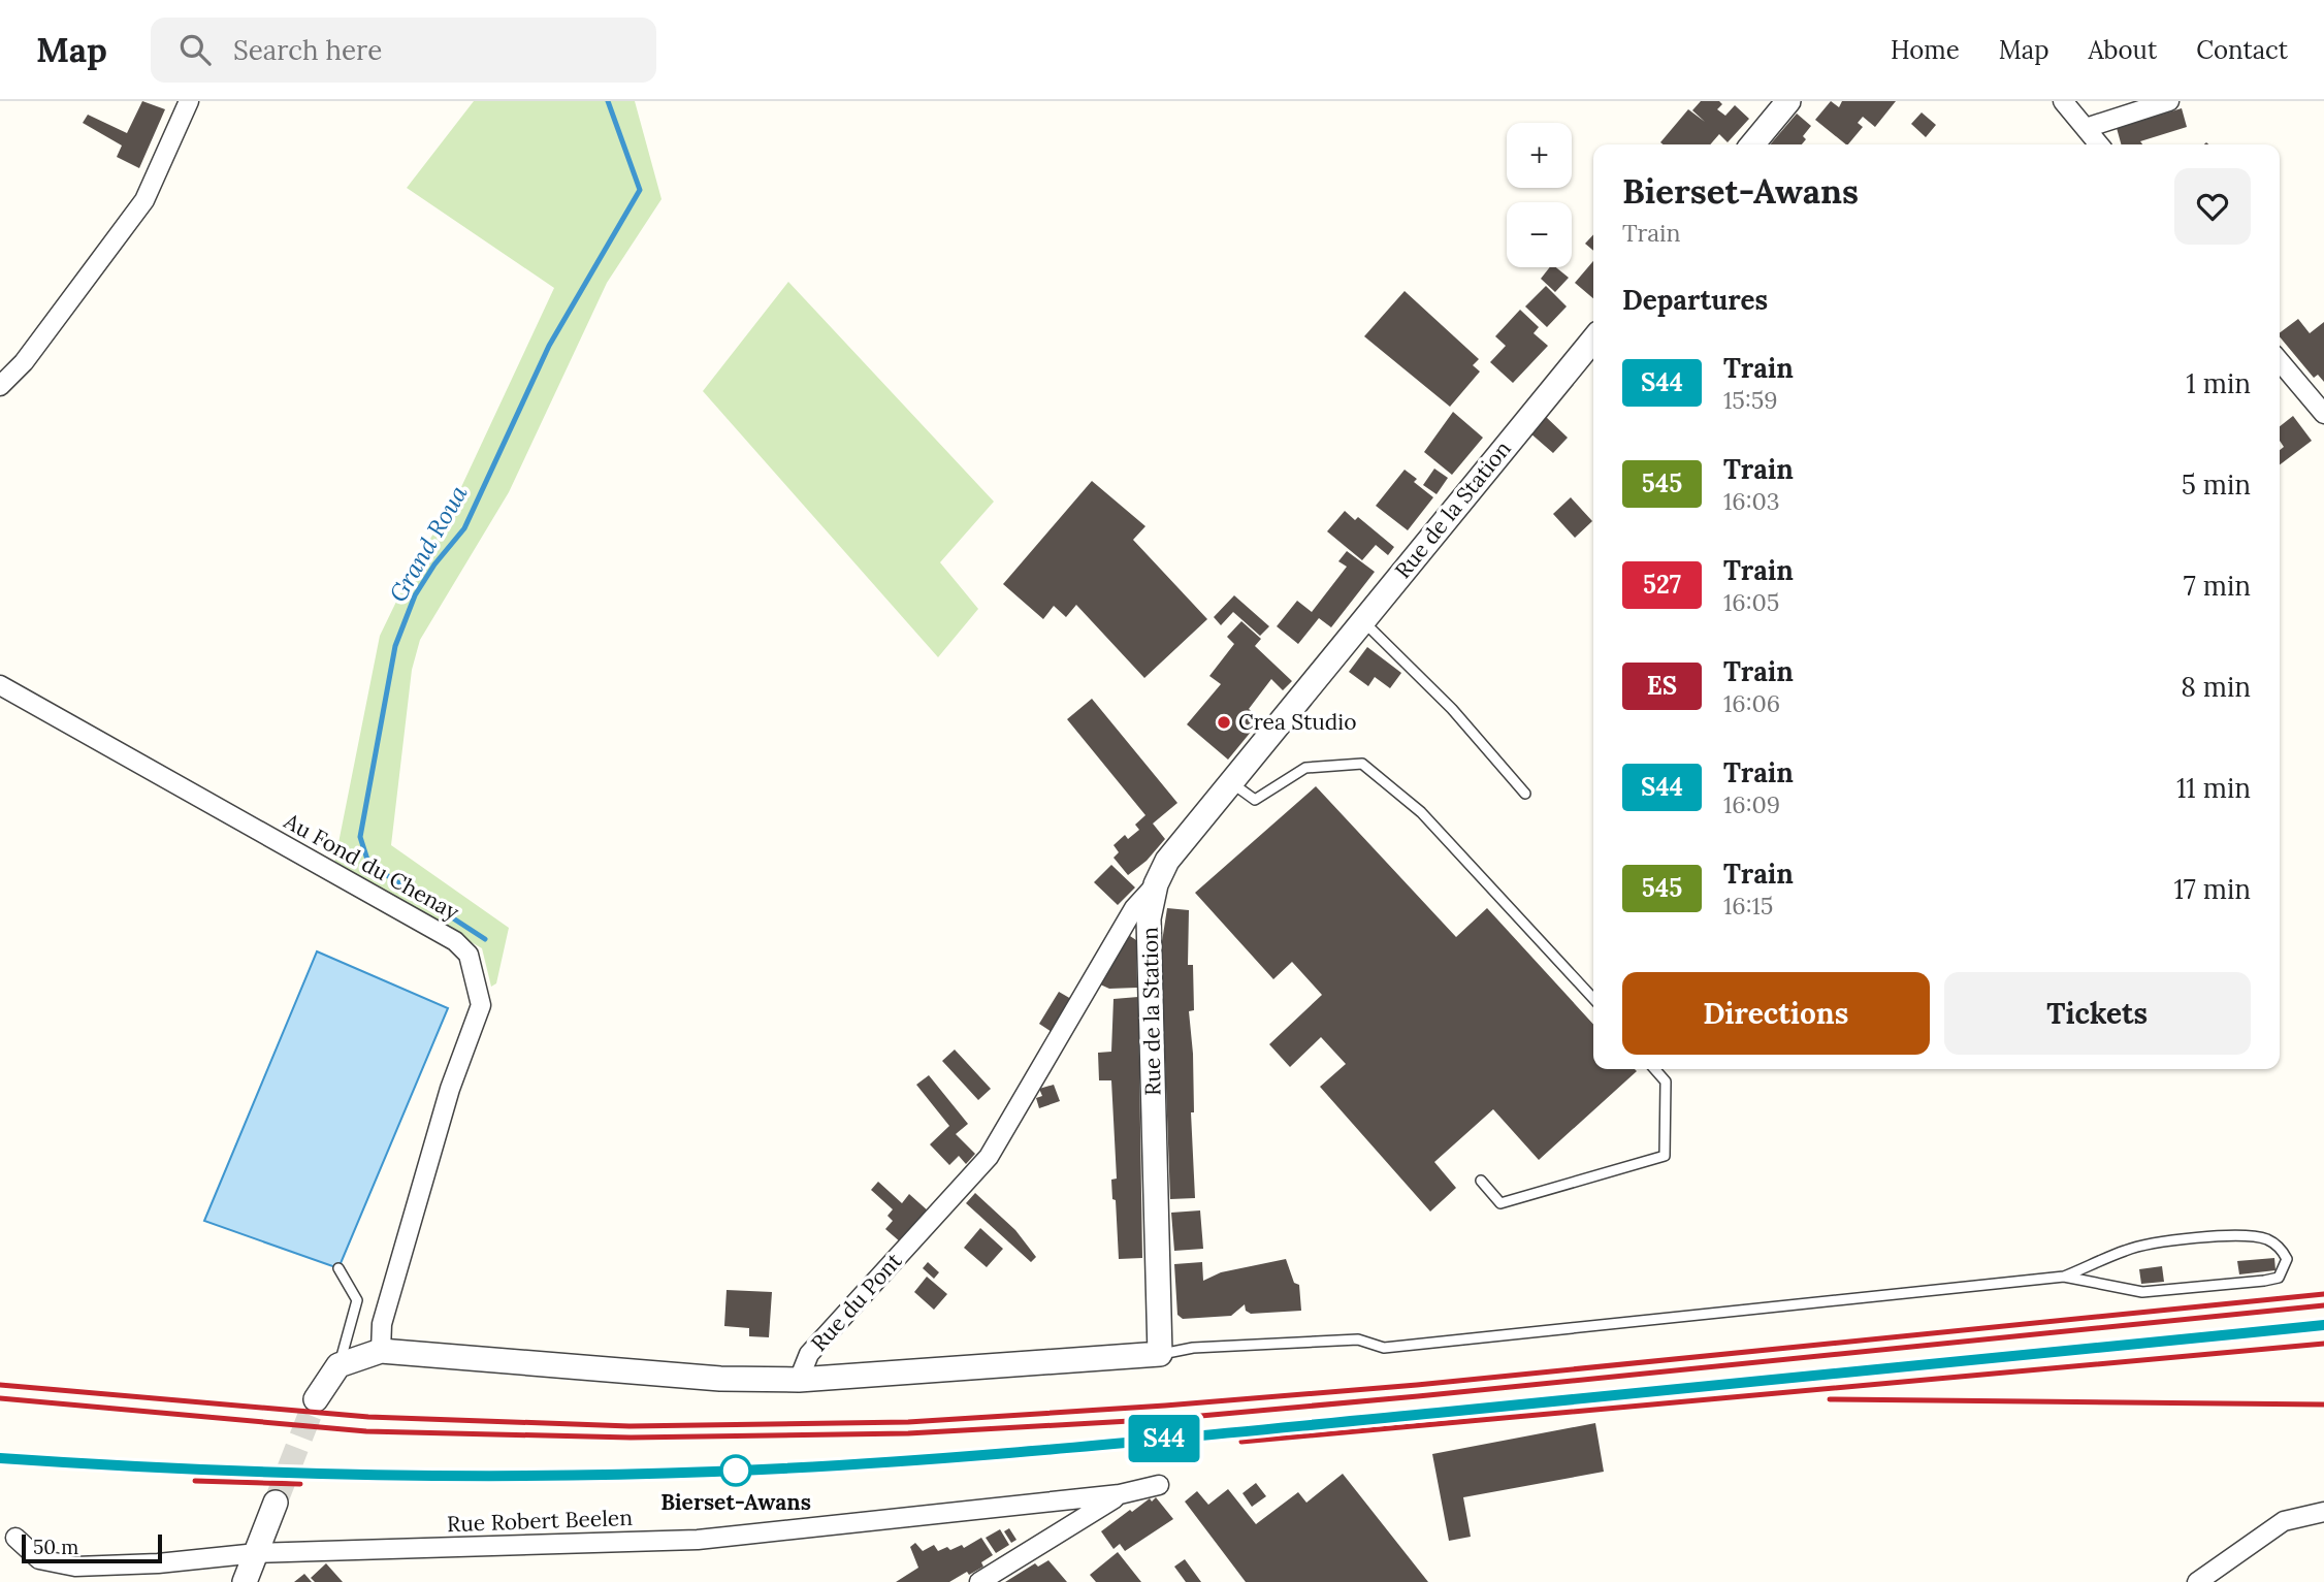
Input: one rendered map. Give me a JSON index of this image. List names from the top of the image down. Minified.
{"streets":{"street":["Rue de la Station","Au Fond du Chenay","Rue du Pont","Rue Robert Beelen"]},"crossings":[["Rue de la Station","Rue du Pont"]],"water":["Grand Roua"],"places":["Crea Studio","Bierset-Awans"],"scale_bar":"50 m","page":{"header":"Map","search":"Search here","nav":["Home","Map","About","Contact"],"on_map":"S44","map_buttons":["+","−"],"heading":[["Bierset-Awans","Train"],"Departures"],"list":[{"mark":"S44","name":"Train","note":"15:59","value":"1 min"},{"mark":"545","name":"Train","note":"16:03","value":"5 min"},{"mark":"527","name":"Train","note":"16:05","value":"7 min"},{"mark":"ES","name":"Train","note":"16:06","value":"8 min"},{"mark":"S44","name":"Train","note":"16:09","value":"11 min"},{"mark":"545","name":"Train","note":"16:15","value":"17 min"}],"buttons":["Directions","Tickets"],"scale":"50 m"}}
